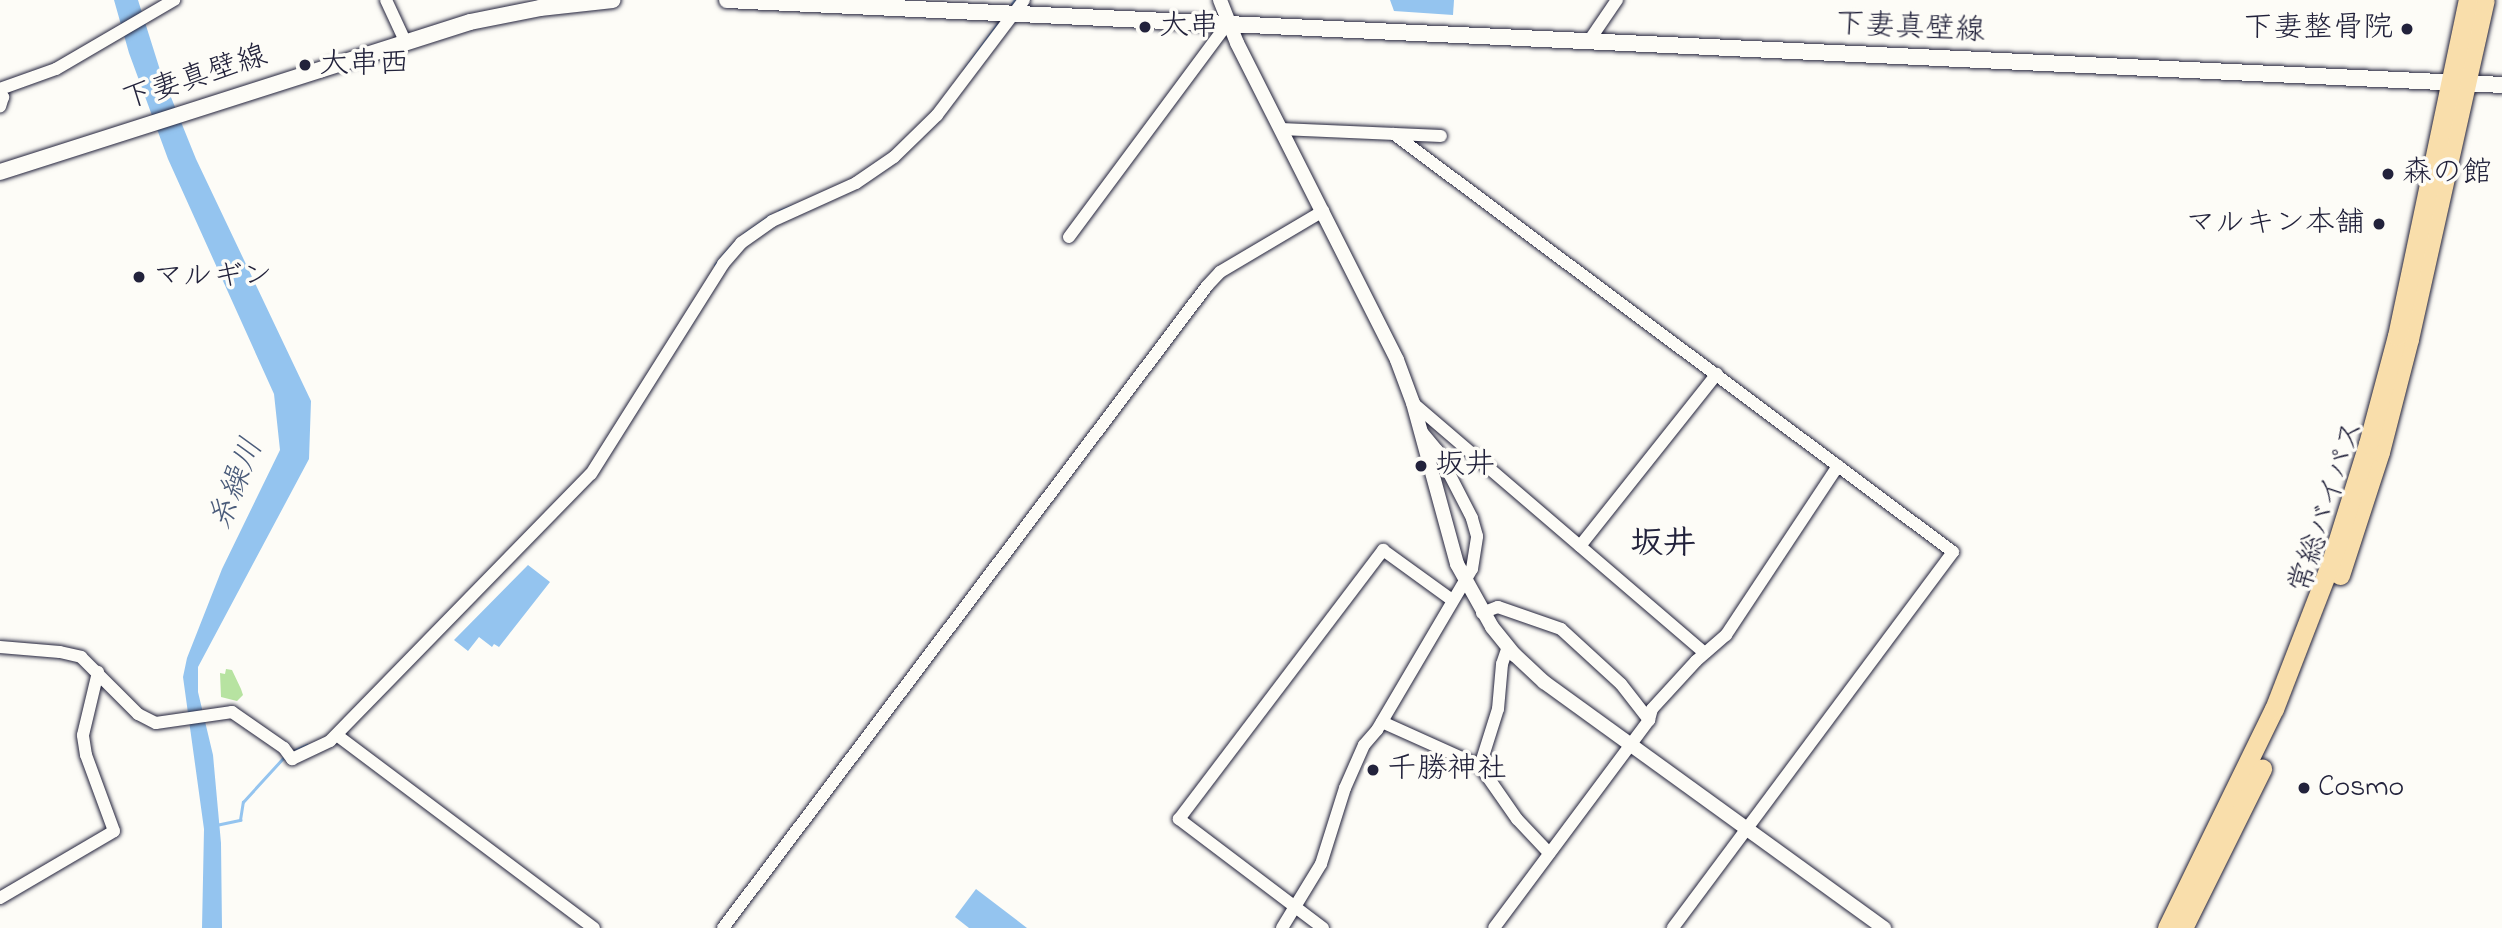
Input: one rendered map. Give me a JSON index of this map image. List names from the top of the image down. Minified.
{"streets":{"highway":["常総バイパス"],"main road":["下妻真壁線"]},"crossings":[["下妻真壁線","常総バイパス"]],"districts":["坂井"],"water":["糸繰川"],"places":["大串","下妻整骨院","大串西","森の館","マルキン本舗","マルギン","坂井","千勝神社","Cosmo"]}
